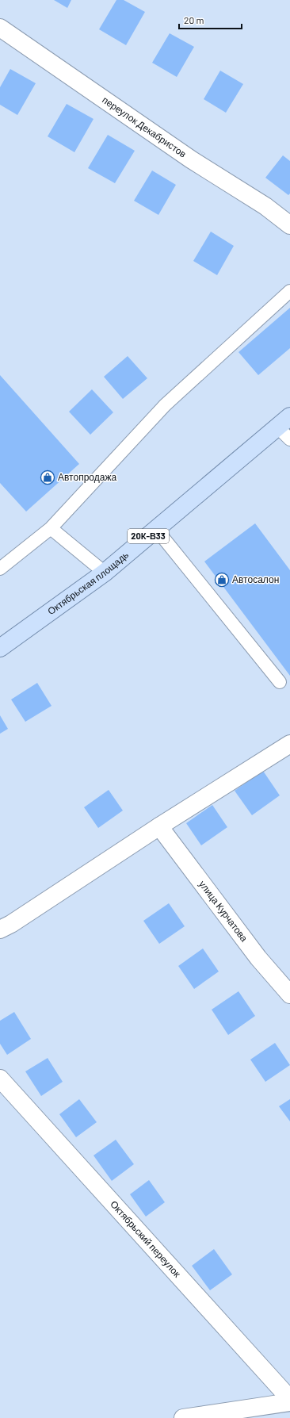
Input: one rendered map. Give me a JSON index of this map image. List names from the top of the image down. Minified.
{"streets":{"main road":["20К-В33","Октябрьская площадь"],"street":["переулок Декабристов","улица Курчатова","Октябрьский переулок"]},"places":{"shop":["Автопродажа","Автосалон"]},"scale_bar":"20 m"}
